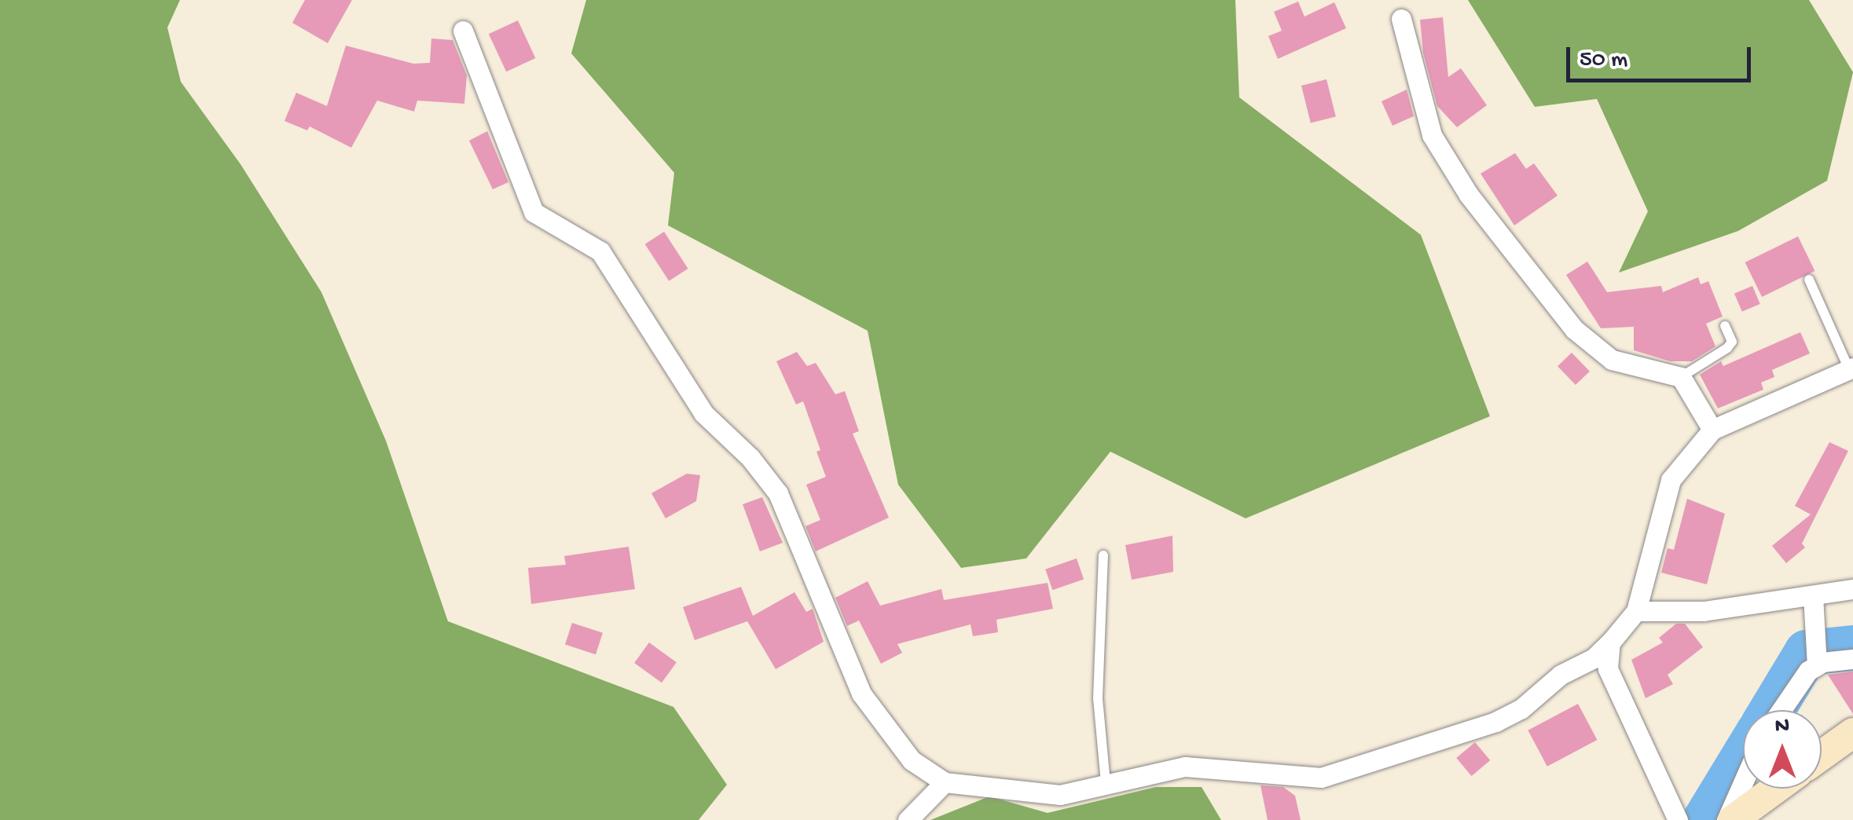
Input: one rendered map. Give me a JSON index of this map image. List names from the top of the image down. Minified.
{"scale_bar":"50 m","north":"top"}
